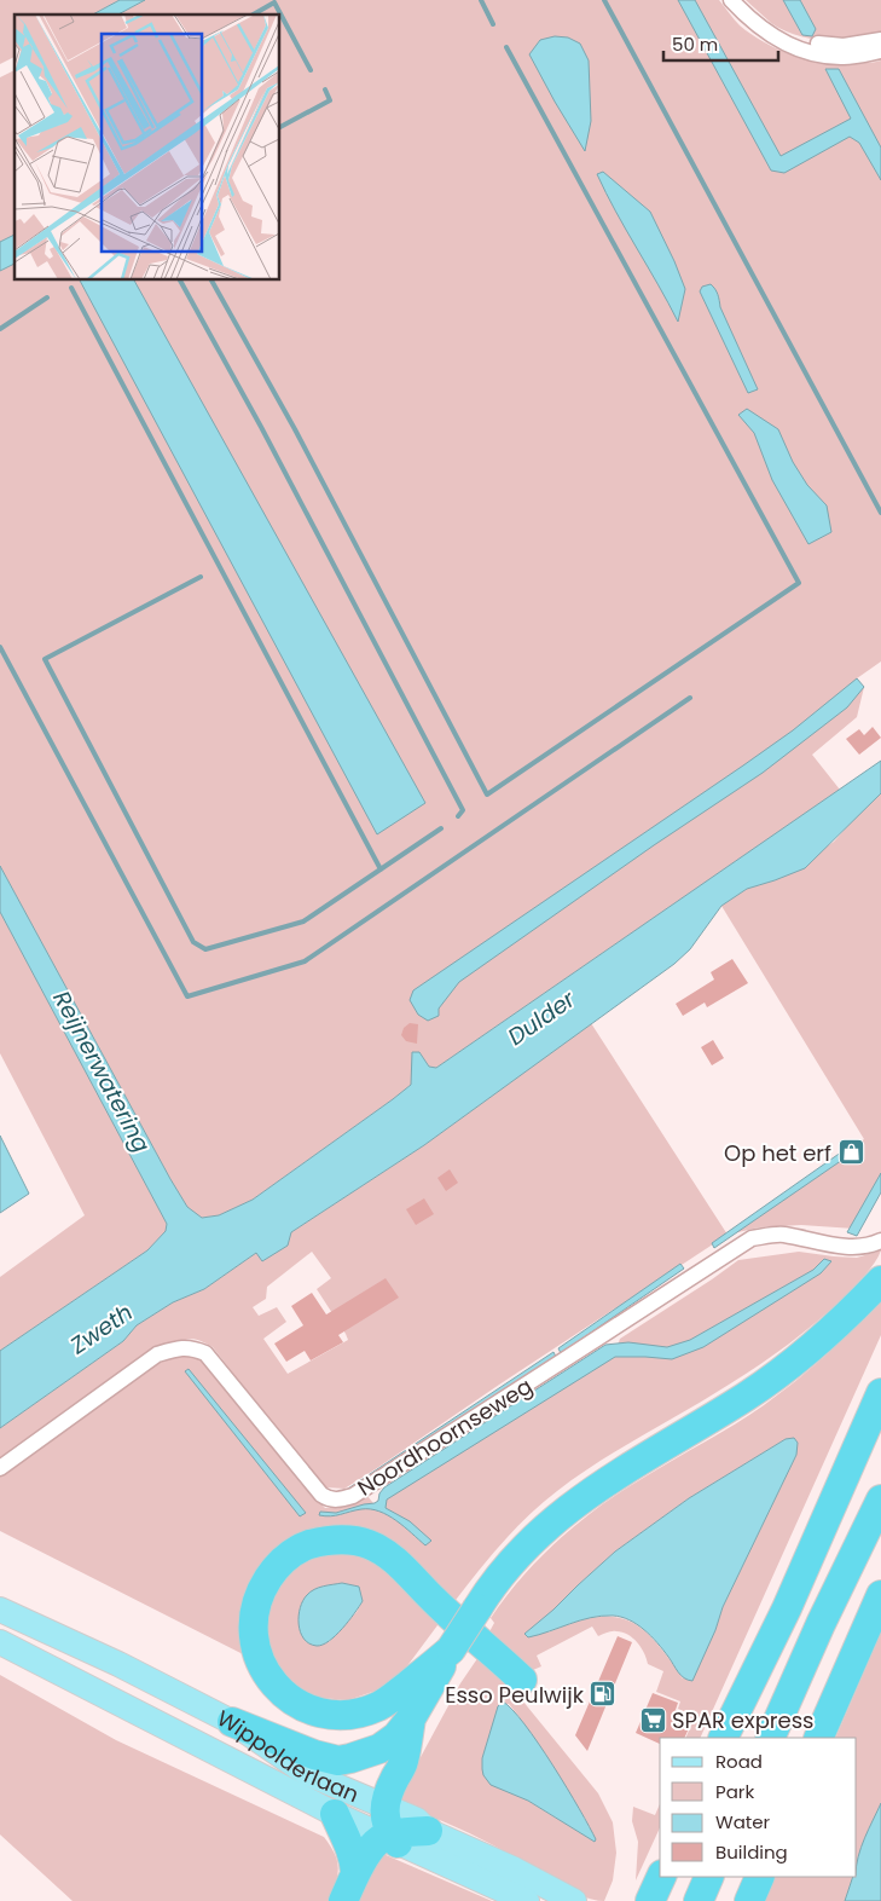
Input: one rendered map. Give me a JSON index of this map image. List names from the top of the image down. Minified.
{"streets":{"main road":["Wippolderlaan"],"street":["Noordhoornseweg"]},"water":["Dulder","Reijnerwatering","Zweth"],"places":{"shop":["Op het erf"],"fuel station":["Esso Peulwijk"],"supermarket":["SPAR express"]},"legend":["Road","Park","Water","Building"],"scale_bar":"50 m"}
